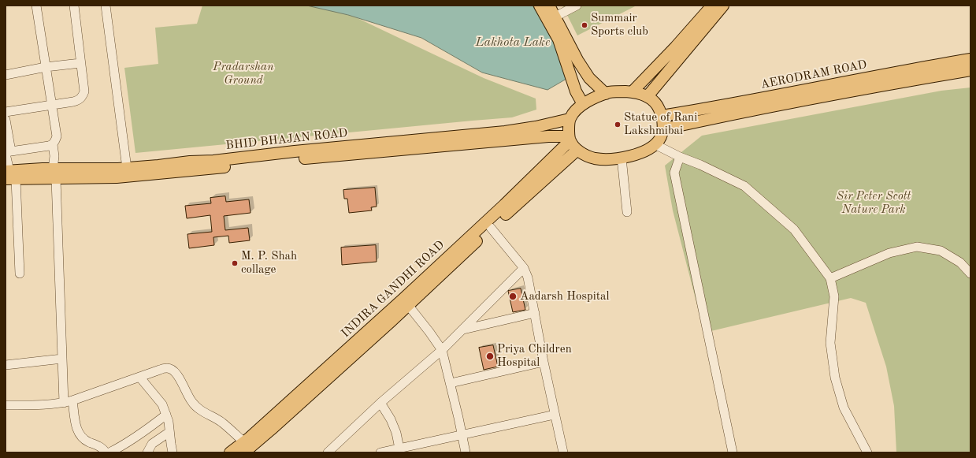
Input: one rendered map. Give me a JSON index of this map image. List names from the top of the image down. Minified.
{"streets":{"main road":["AERODRAM ROAD","BHID BHAJAN ROAD","INDIRA GANDHI ROAD"]},"crossings":[["AERODRAM ROAD","BHID BHAJAN ROAD"],["AERODRAM ROAD","INDIRA GANDHI ROAD"],["BHID BHAJAN ROAD","INDIRA GANDHI ROAD"]],"water":["Lakhota Lake"],"parks":["Pradarshan Ground","Sir Peter Scott Nature Park"],"places":["Summair Sports club","Statue of Rani Lakshmibai","M. P. Shah collage","Aadarsh Hospital","Priya Children Hospital"]}
